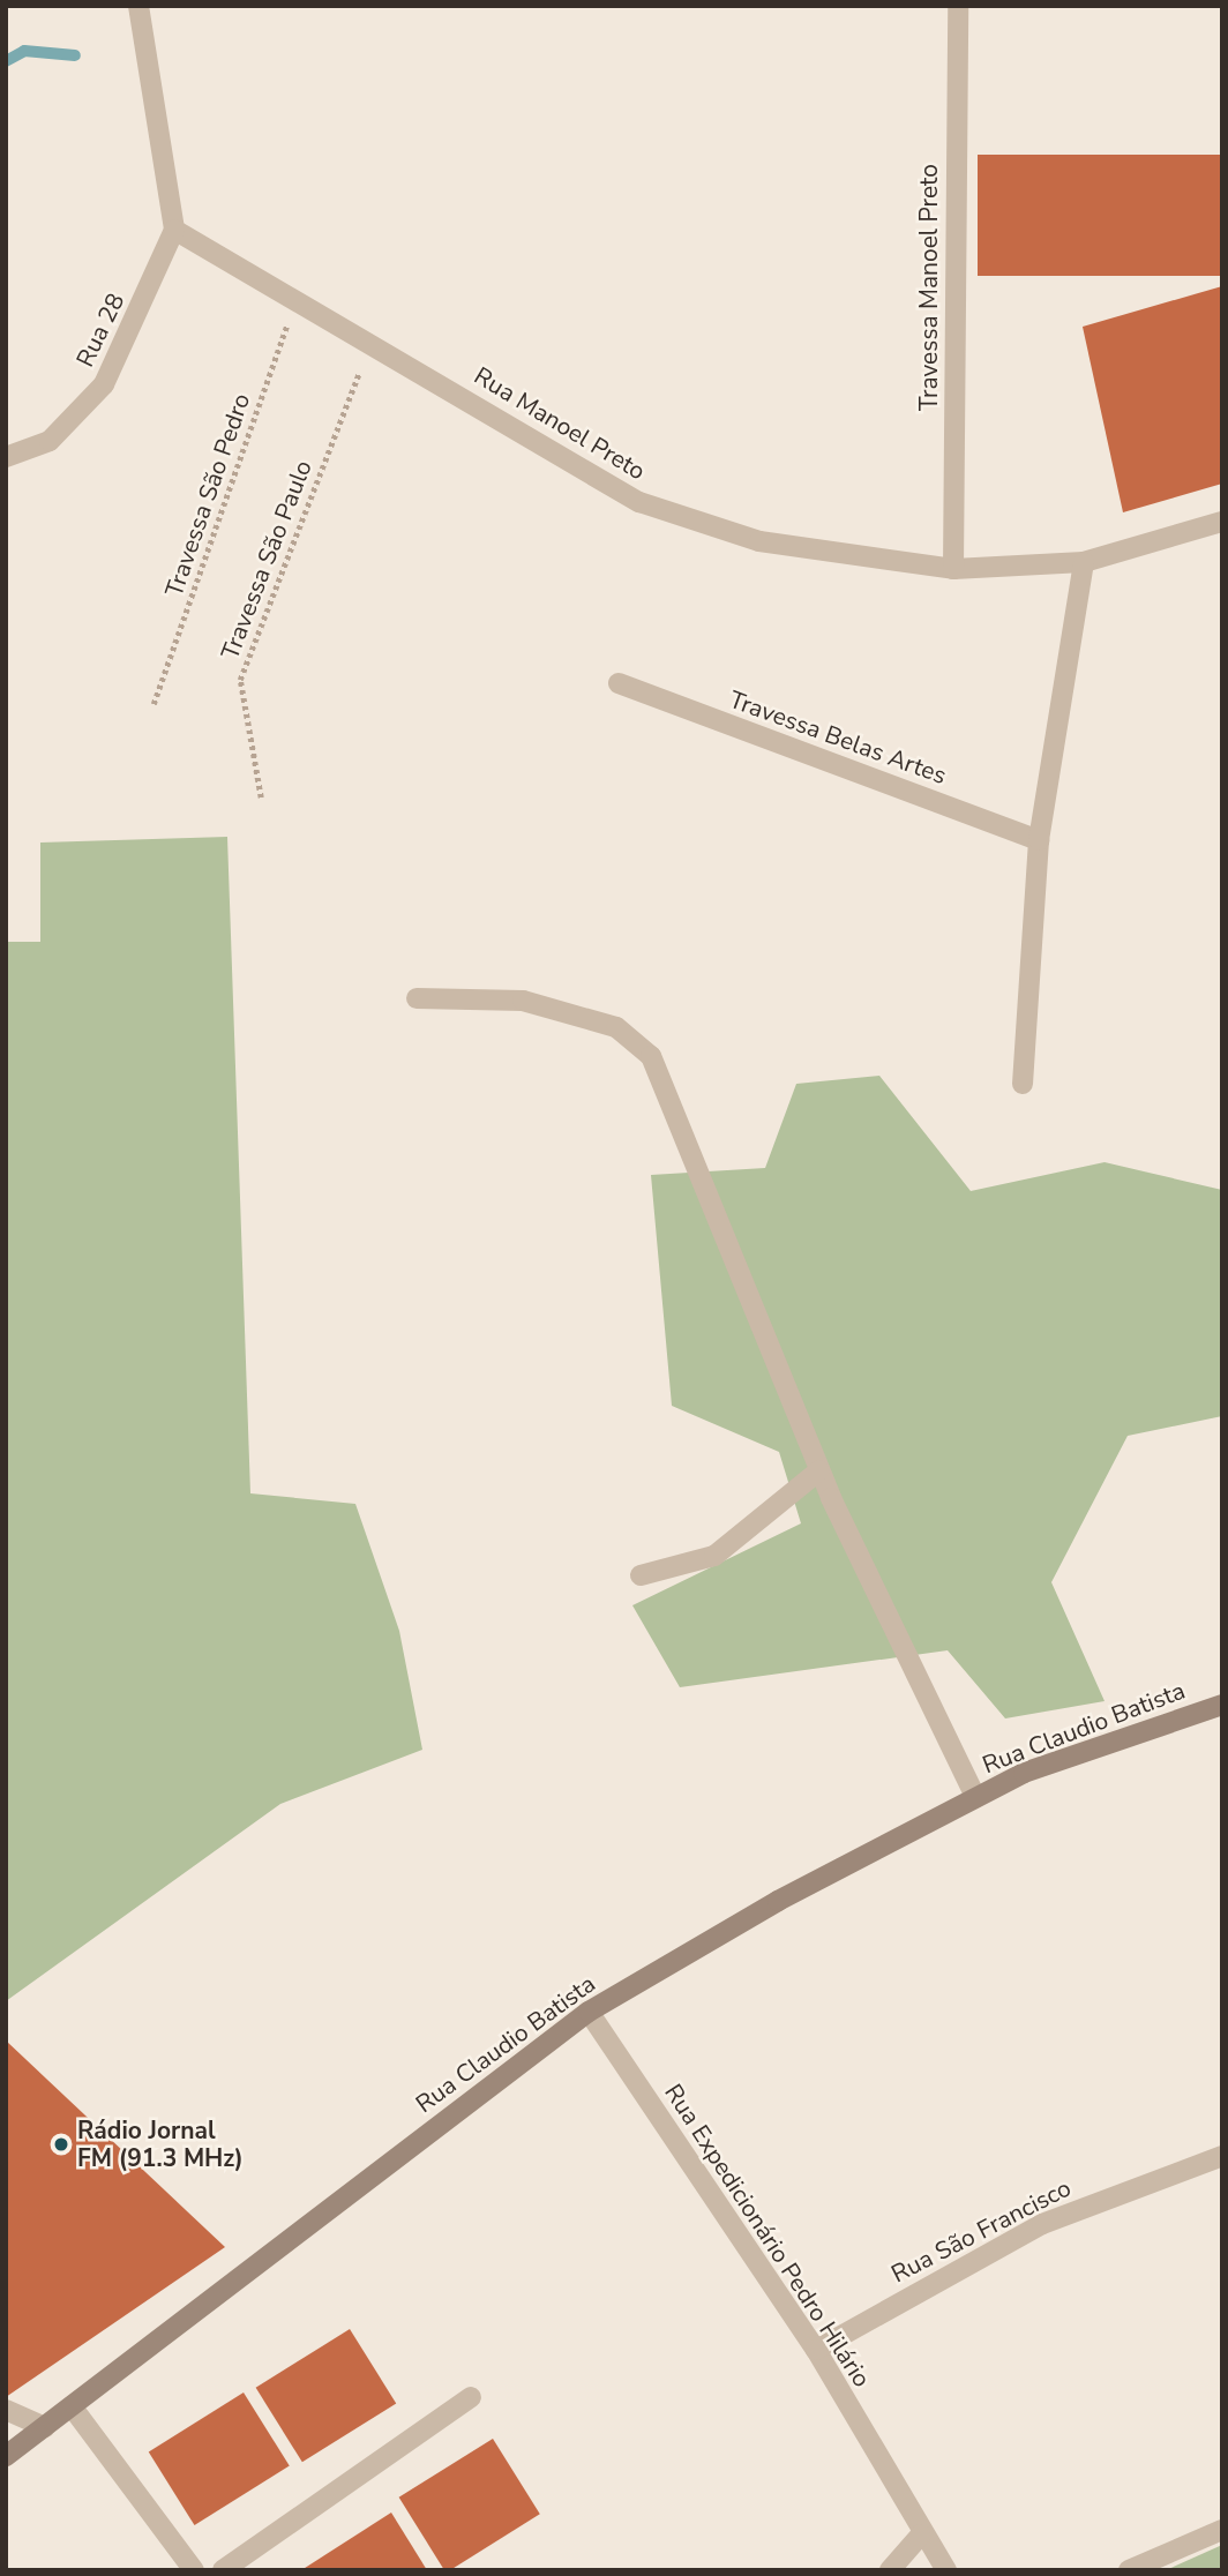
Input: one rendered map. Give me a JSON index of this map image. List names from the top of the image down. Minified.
{"streets":{"main road":["Rua Claudio Batista"],"street":["Travessa Manoel Preto","Rua 28","Rua Manoel Preto","Travessa Belas Artes","Rua São Francisco","Rua Expedicionário Pedro Hilário"],"path":["Travessa São Pedro","Travessa São Paulo"]},"crossings":[["Travessa Manoel Preto","Rua Manoel Preto"],["Rua 28","Rua Manoel Preto"],["Rua Manoel Preto","Travessa São Pedro"],["Rua Manoel Preto","Travessa São Paulo"],["Rua Claudio Batista","Rua Expedicionário Pedro Hilário"],["Rua São Francisco","Rua Expedicionário Pedro Hilário"]],"places":["Rádio Jornal FM (91.3 MHz)"]}
